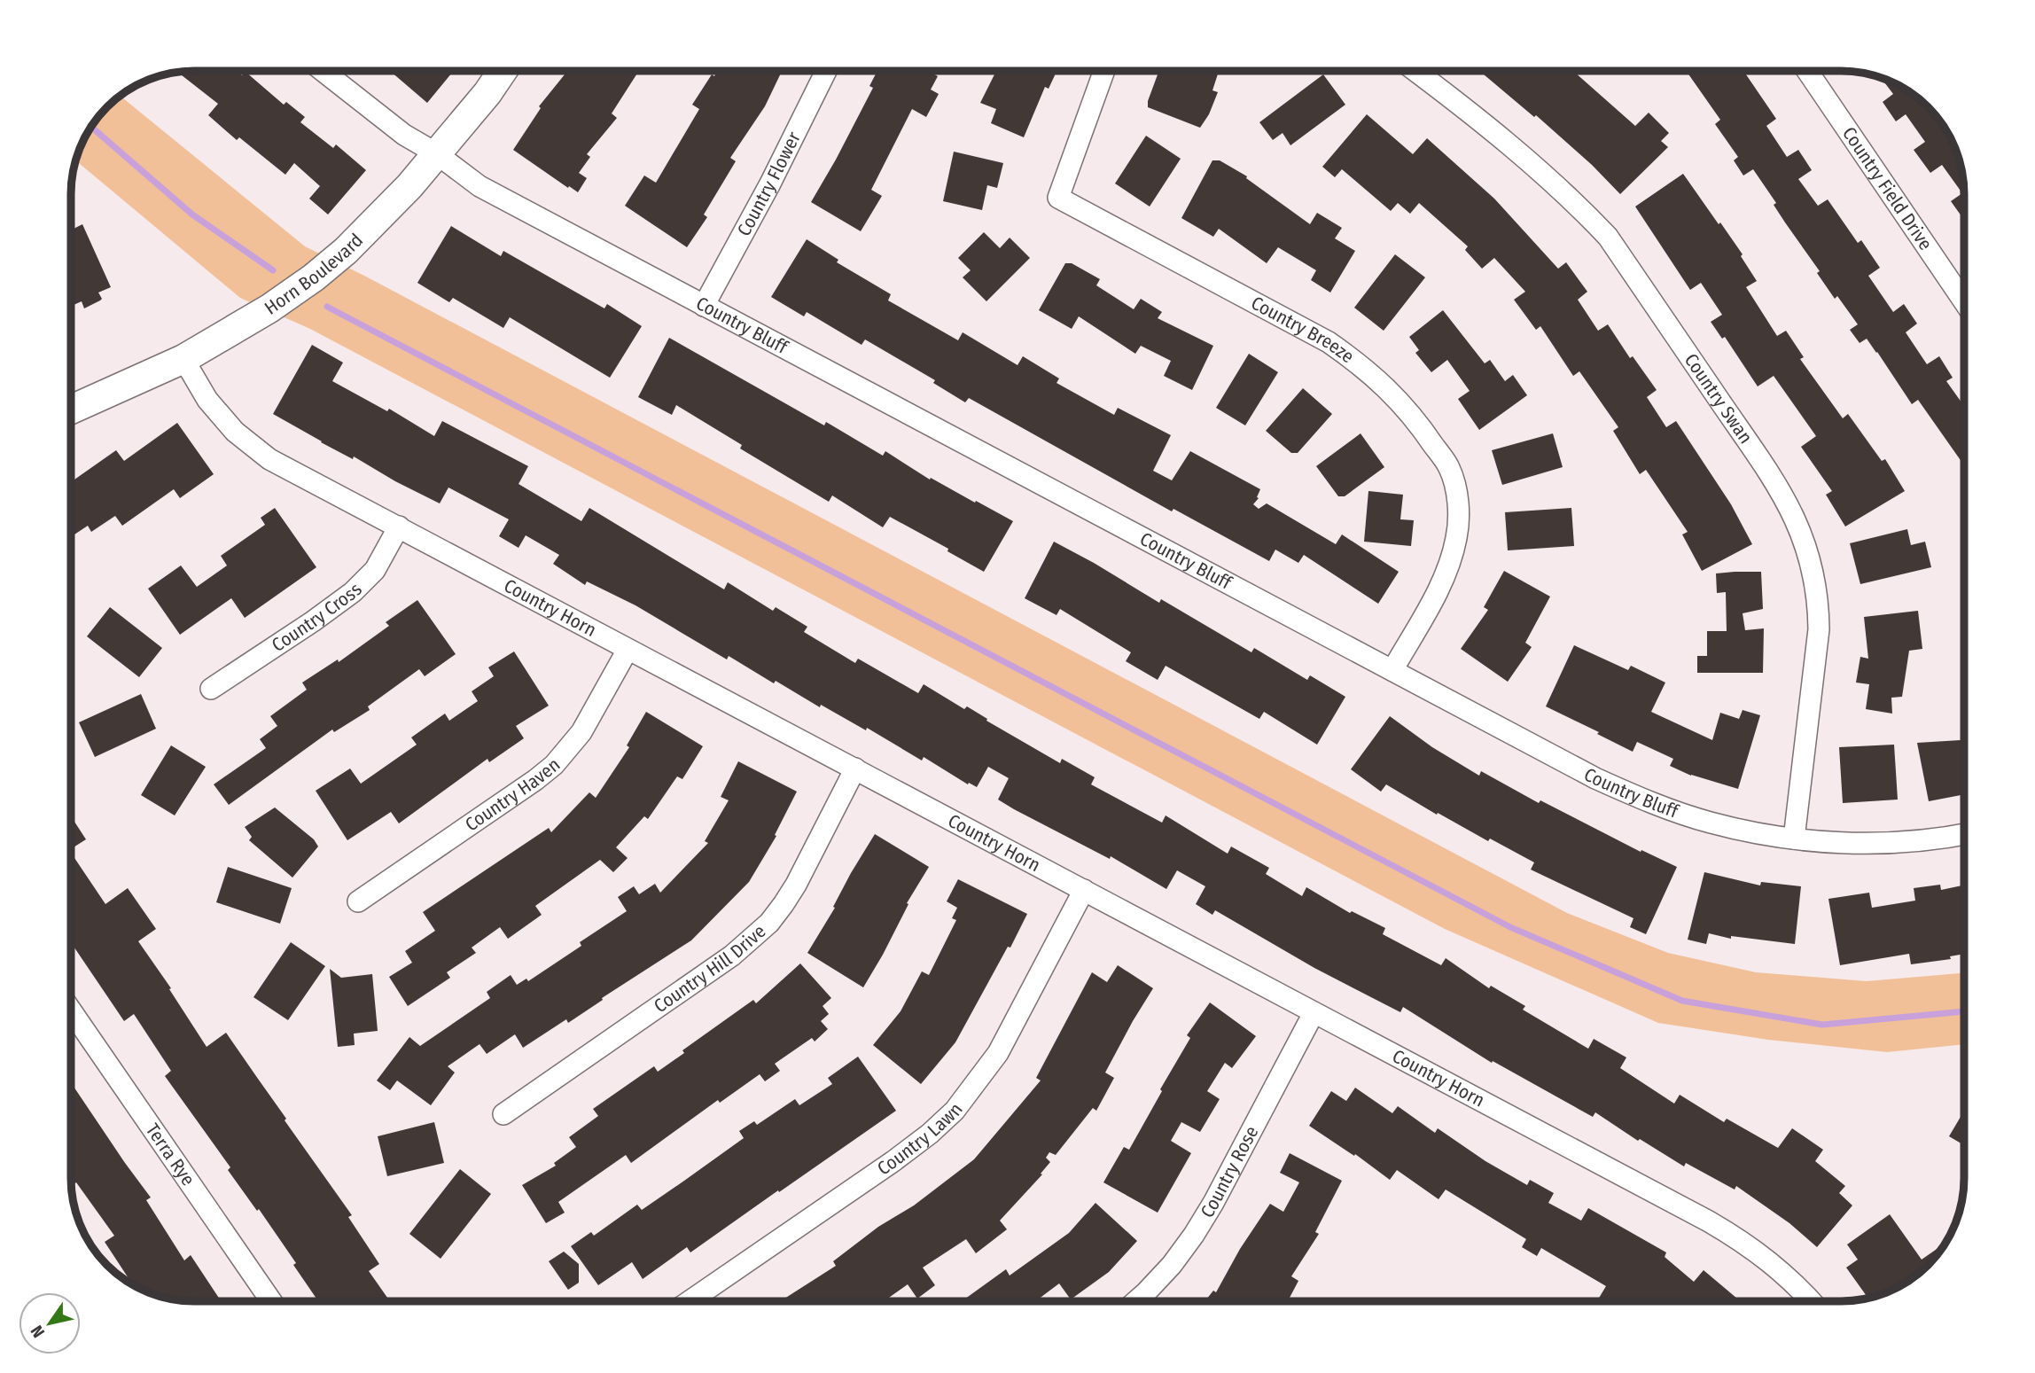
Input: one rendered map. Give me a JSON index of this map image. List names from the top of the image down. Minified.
{"streets":{"street":["Country Flower","Country Field Drive","Horn Boulevard","Country Bluff","Country Breeze","Country Swan","Country Horn","Country Cross","Country Haven","Country Hill Drive","Country Lawn","Terra Rye","Country Rose"]},"crossings":[["Country Flower","Country Bluff"],["Horn Boulevard","Country Bluff"],["Horn Boulevard","Country Horn"],["Country Bluff","Country Breeze"],["Country Bluff","Country Swan"],["Country Horn","Country Cross"],["Country Horn","Country Haven"],["Country Horn","Country Hill Drive"],["Country Horn","Country Lawn"],["Country Horn","Country Rose"]],"north":"bottom left"}
